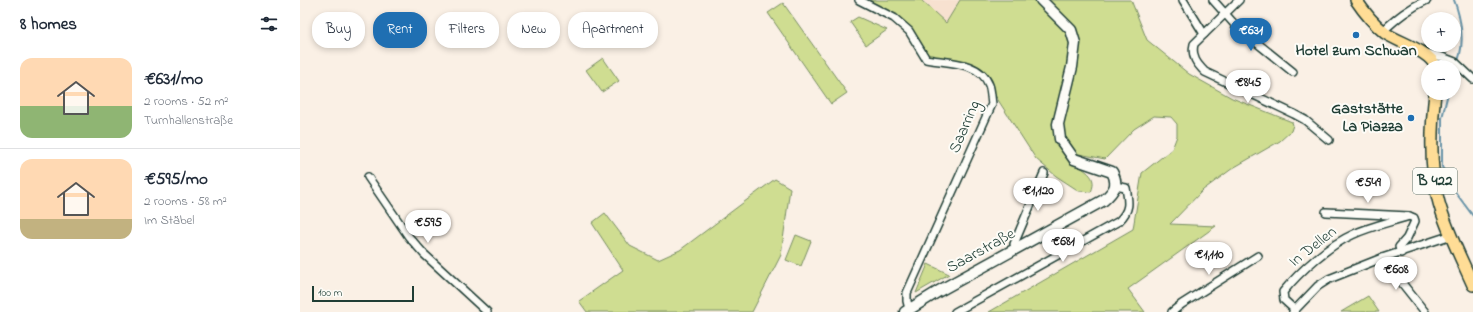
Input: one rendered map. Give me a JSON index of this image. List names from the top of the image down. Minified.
{"streets":{"main road":["B 422"],"street":["Saarring","In Dellen","Saarstraße"]},"crossings":[["Saarring","Saarstraße"]],"places":["Hotel zum Schwan","Gaststätte La Piazza"],"scale_bar":"100 m","page":{"heading":"8 homes","map_buttons":["+","−"],"chip":["Buy","Rent","Filters","New","Apartment"],"price":["€631","€845","€549","€1,120","€595","€681","€1,110","€608"],"list":[{"name":"€631/mo","note":"2 rooms · 52 m² · Turnhallenstraße"},{"name":"€595/mo","note":"2 rooms · 58 m² · Im Stäbel"}],"scale":"100 m"}}
